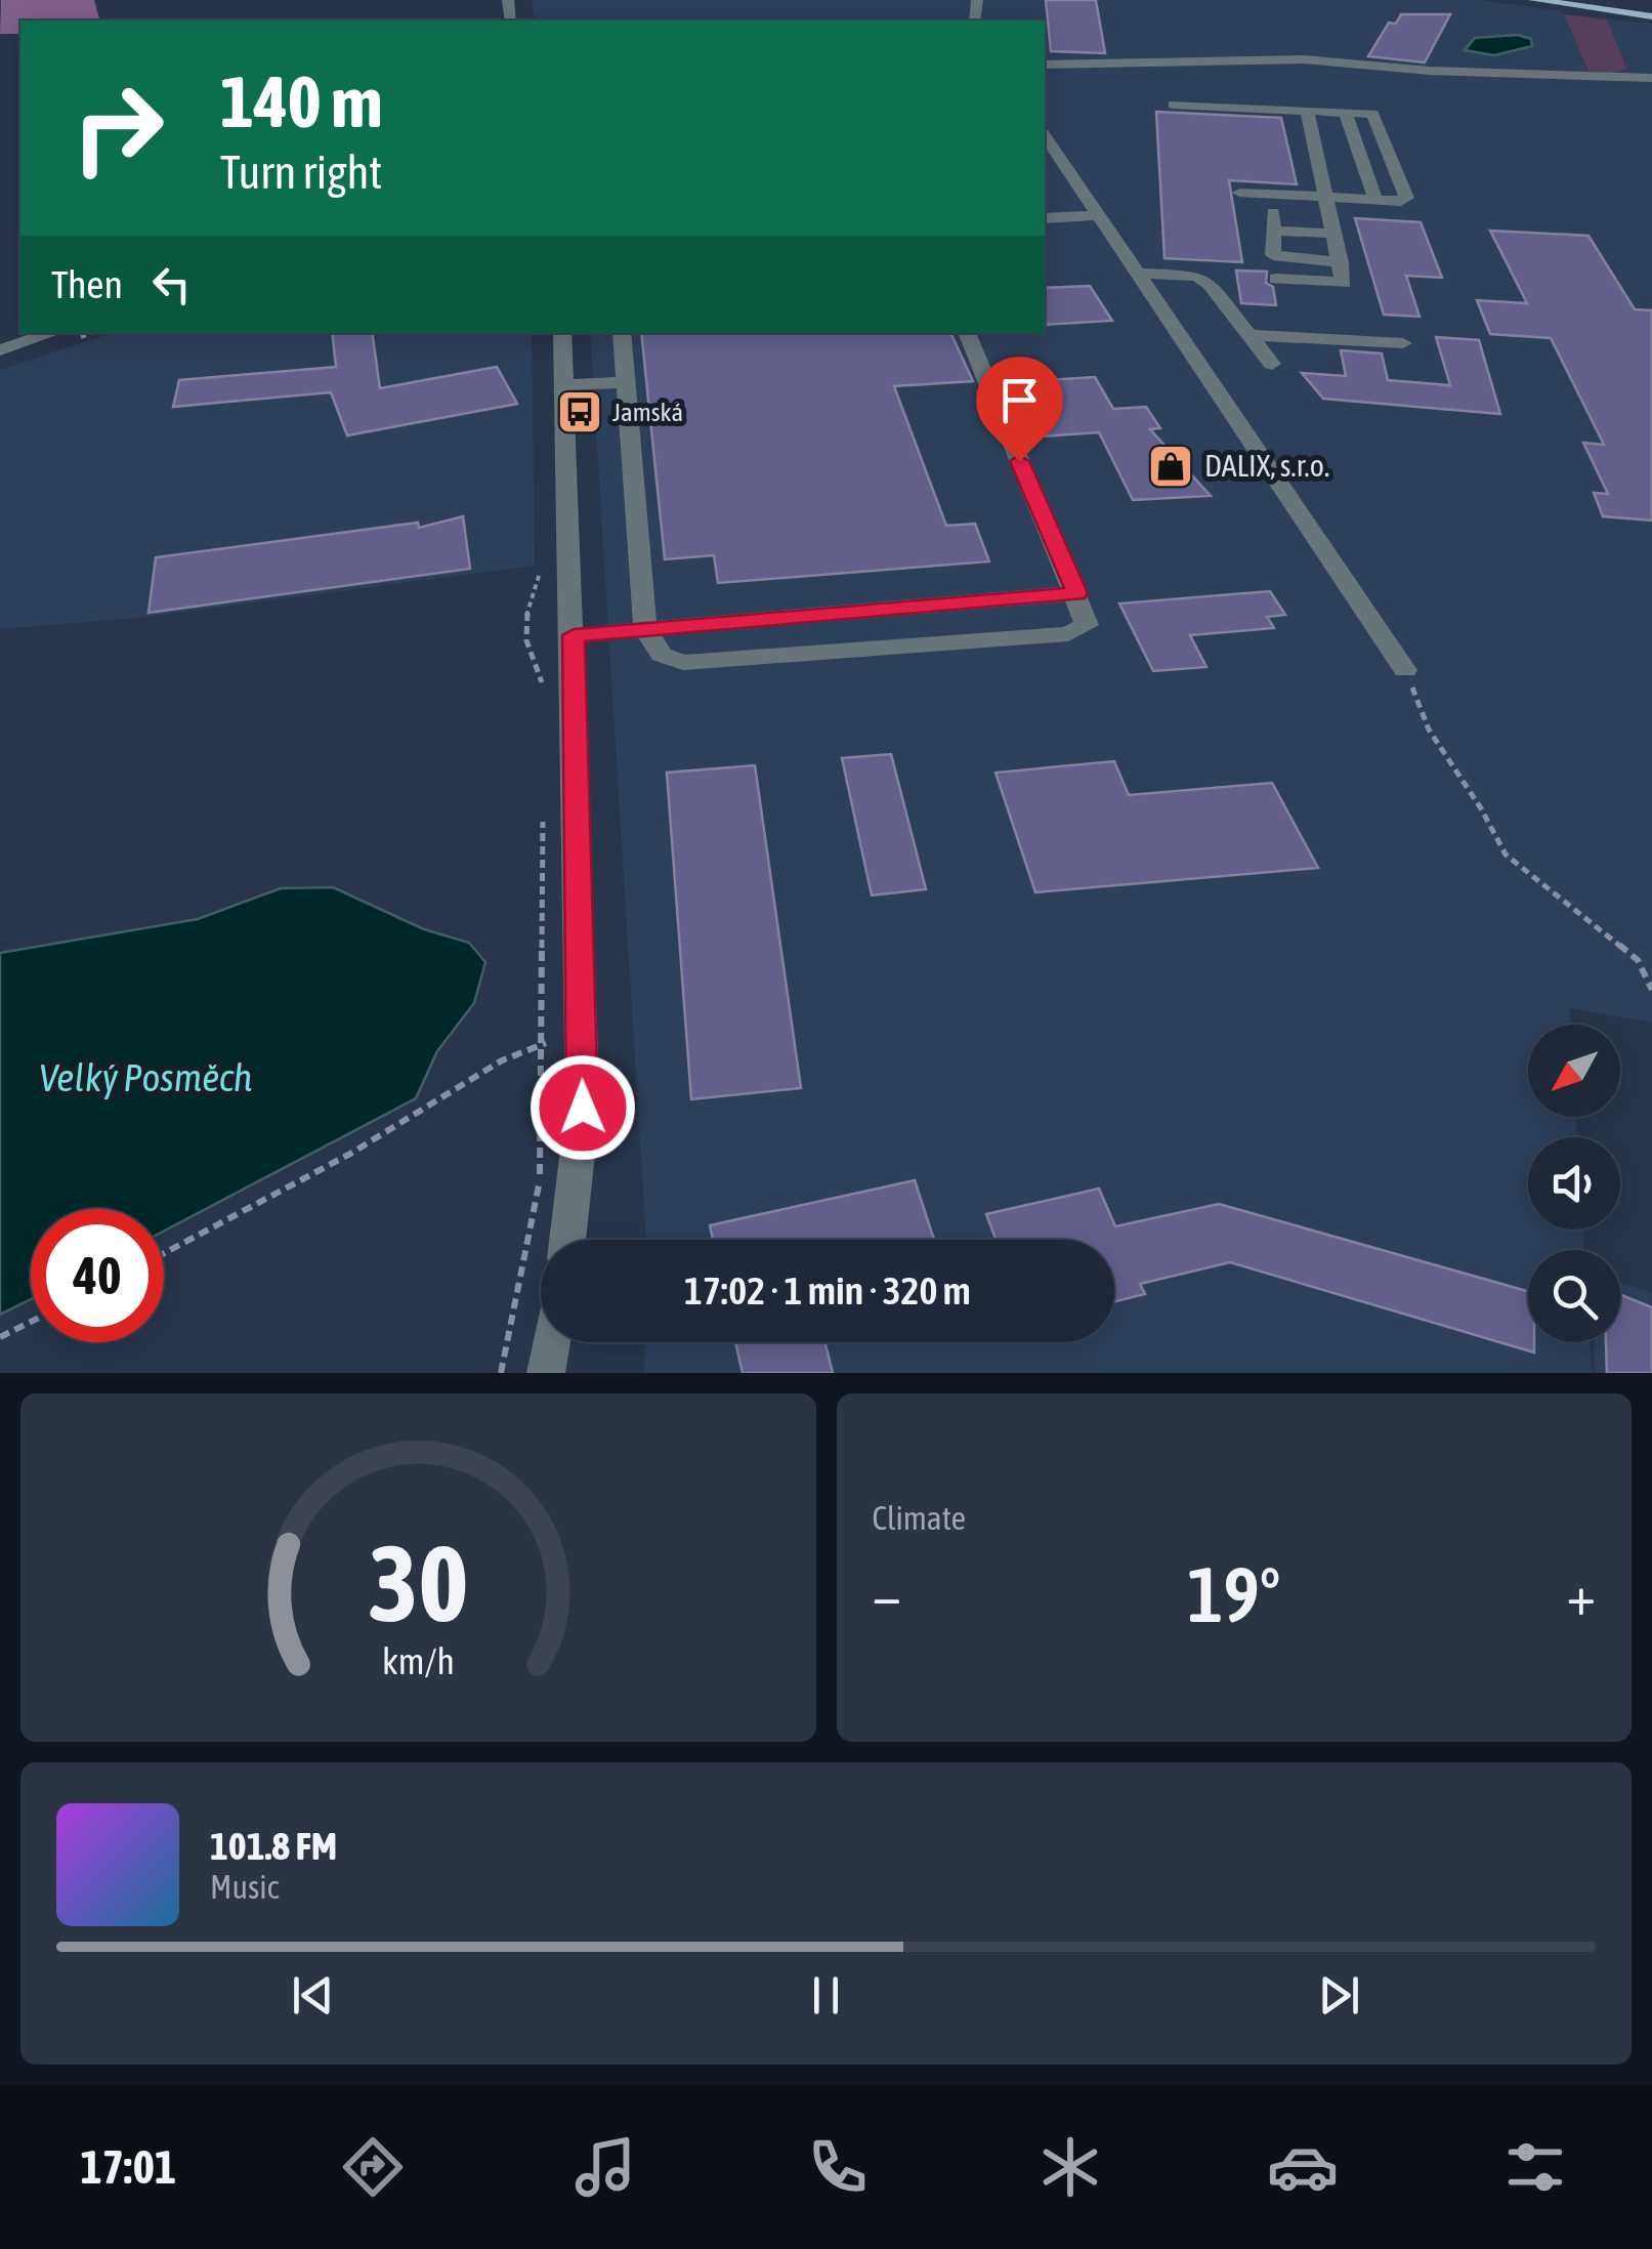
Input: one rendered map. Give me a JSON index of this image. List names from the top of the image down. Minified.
{"water":["Velký Posměch"],"places":{"bus stop":["Jamská"],"shop":["DALIX, s.r.o."]},"north":"bottom left","page":{"turn":["140 m","Turn right"],"then":"Then","limit":"40","trip":"17:02 · 1 min · 320 m","tile":"Climate","heat":["−","19°","+"],"song":["101.8 FM","Music"],"tabs":"17:01","gauge":["30","km/h"]}}
